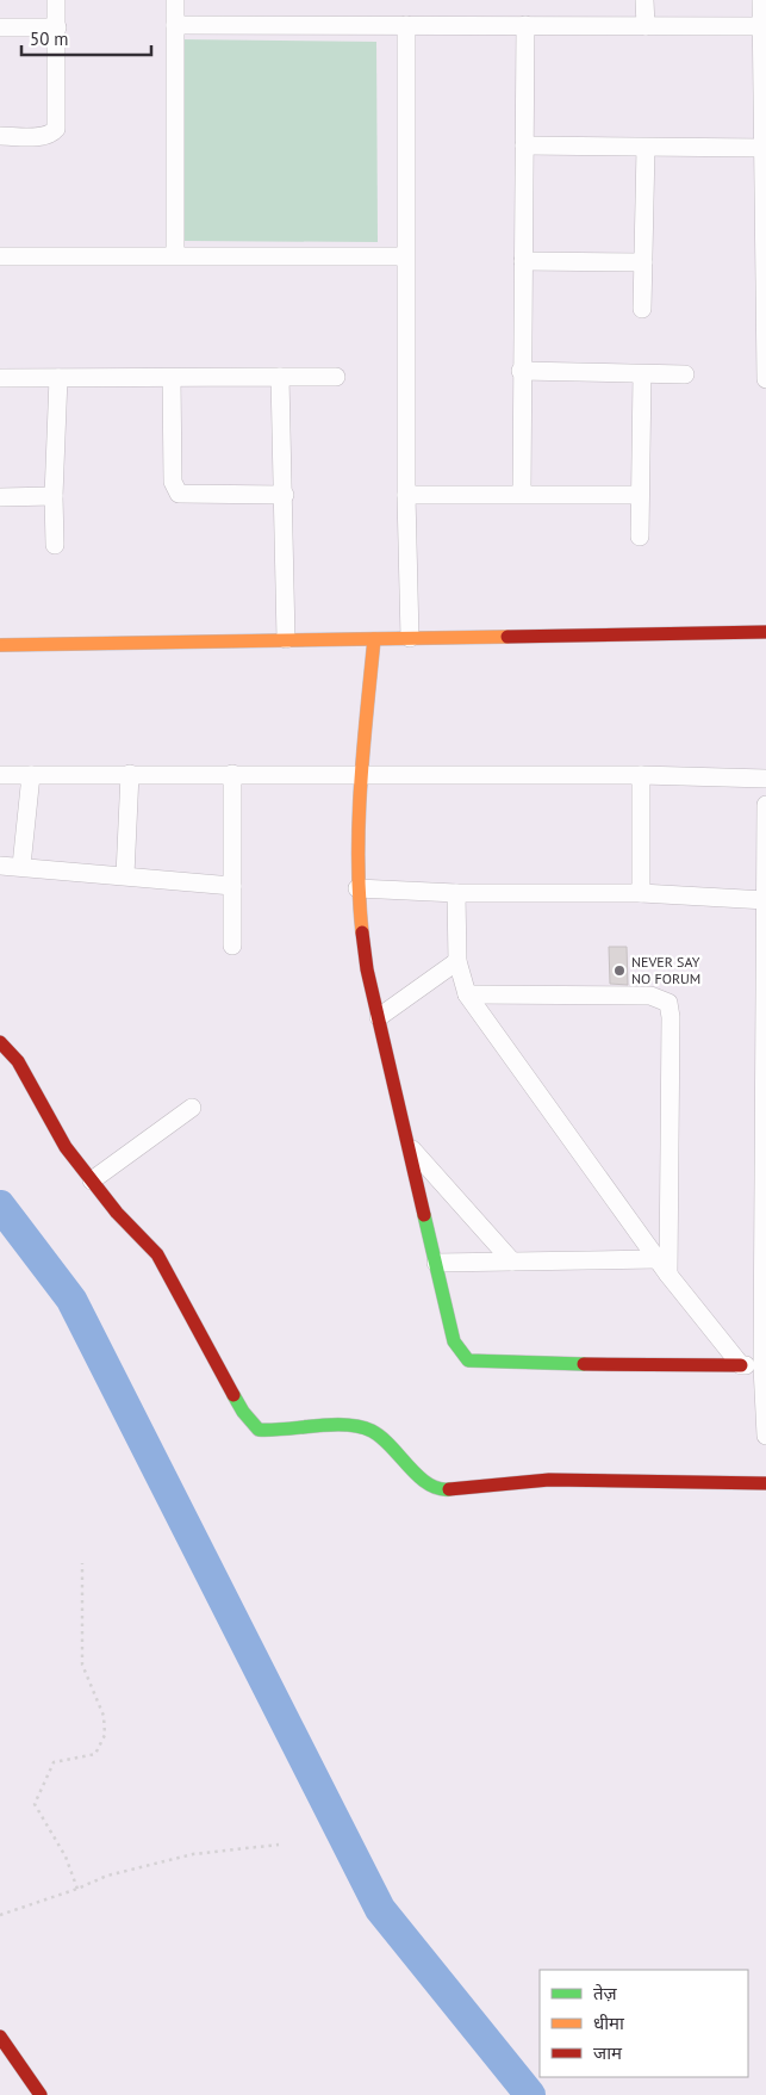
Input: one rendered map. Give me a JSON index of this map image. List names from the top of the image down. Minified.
{"places":["NEVER SAY NO FORUM"],"legend":["तेज़","धीमा","जाम"],"scale_bar":"50 m"}
